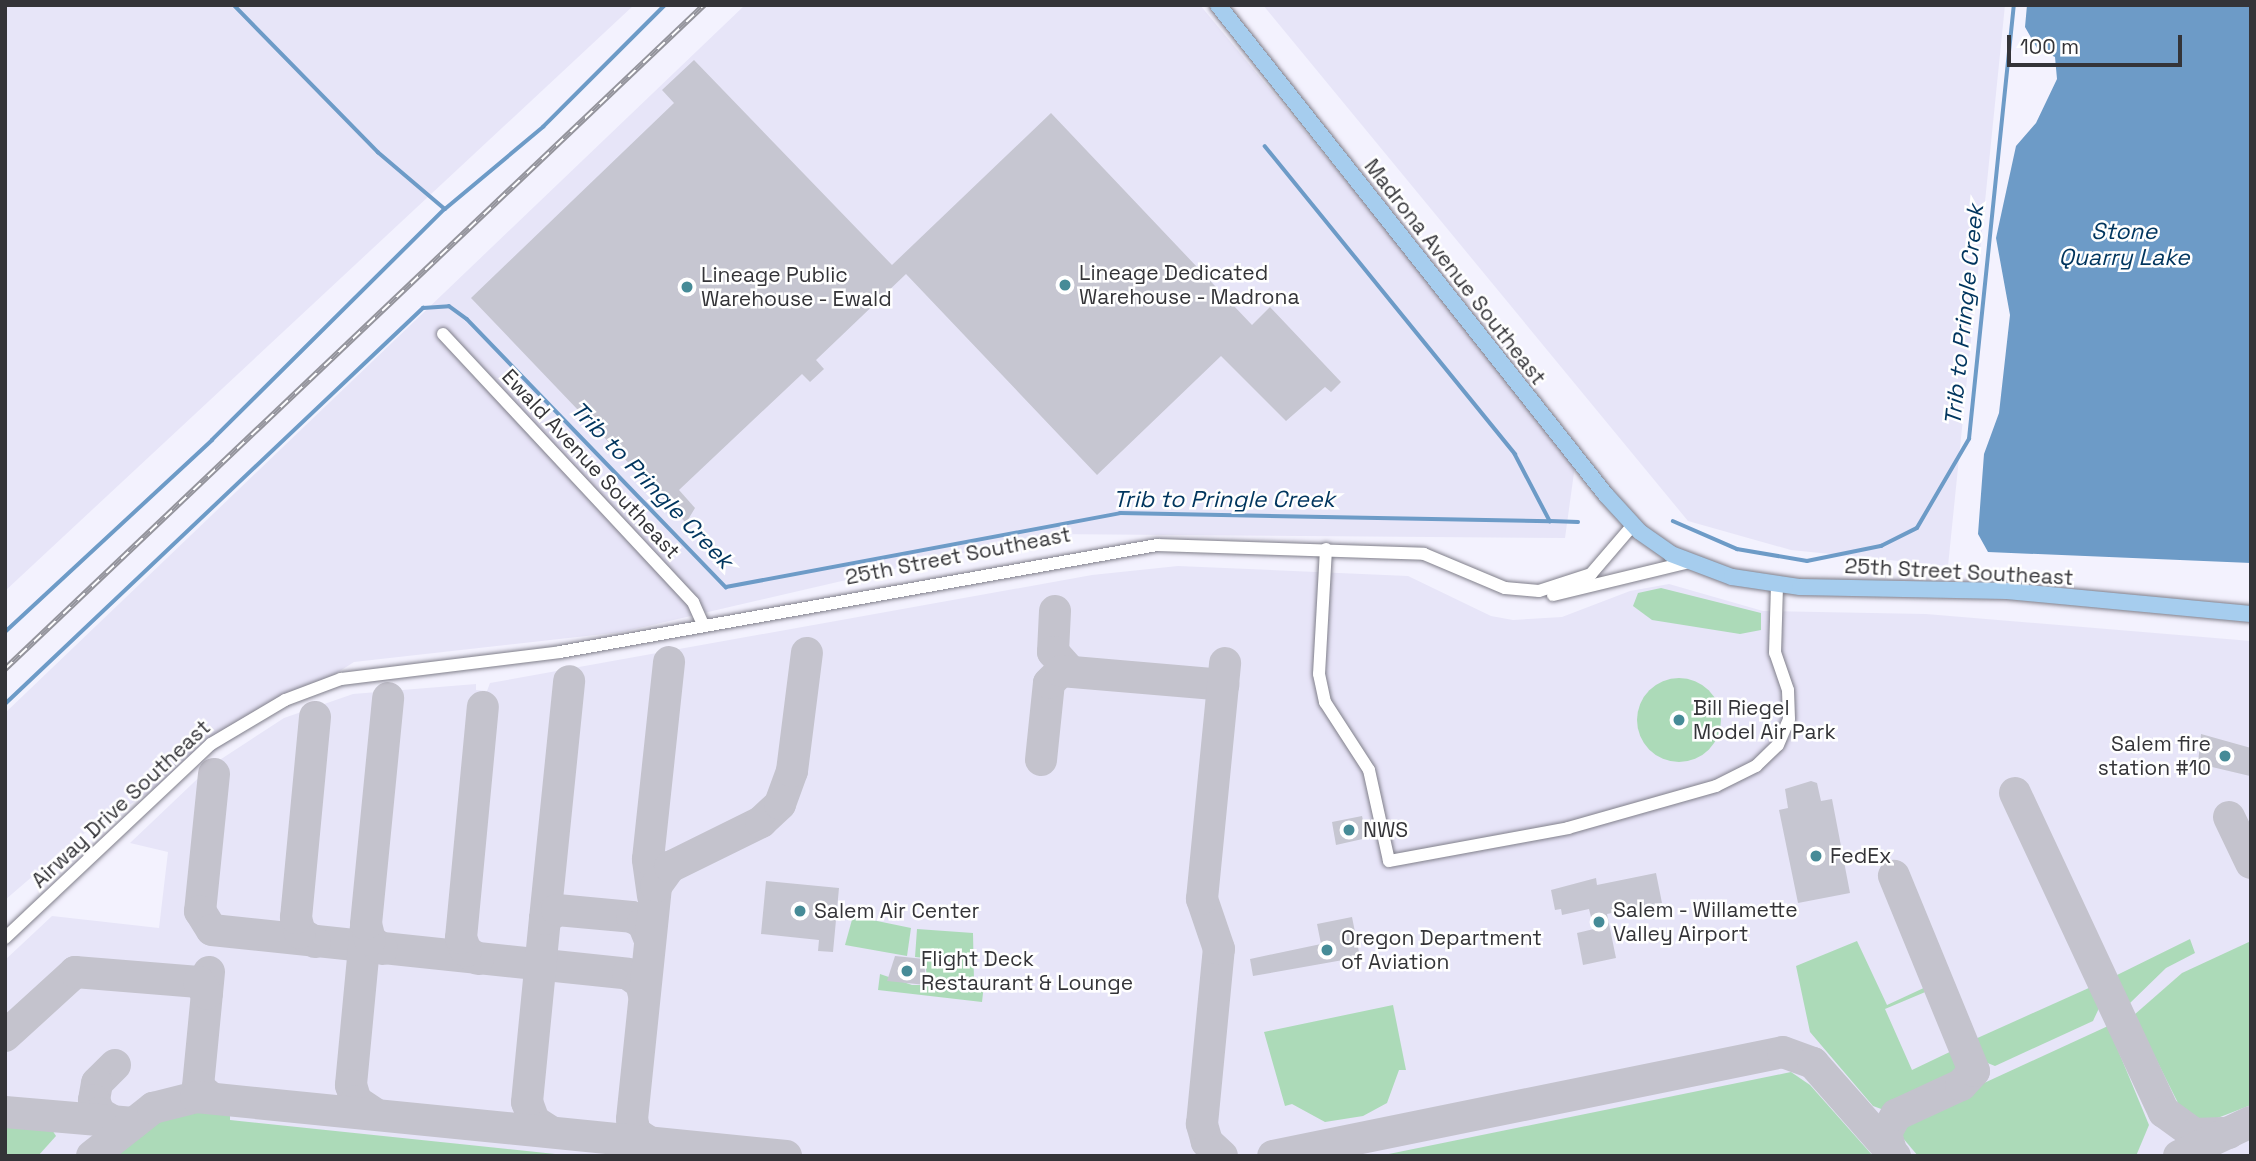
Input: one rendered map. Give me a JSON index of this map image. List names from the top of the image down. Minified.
{"streets":{"main road":["Madrona Avenue Southeast","25th Street Southeast"],"street":["Ewald Avenue Southeast","Airway Drive Southeast"]},"crossings":[["Madrona Avenue Southeast","25th Street Southeast"],["Ewald Avenue Southeast","25th Street Southeast"],["25th Street Southeast","Airway Drive Southeast"]],"water":["Stone Quarry Lake","Trib to Pringle Creek"],"places":["Lineage Dedicated Warehouse - Madrona","Lineage Public Warehouse - Ewald","Bill Riegel Model Air Park","Salem fire station #10","NWS","FedEx","Salem Air Center","Salem - Willamette Valley Airport","Oregon Department of Aviation","Flight Deck Restaurant & Lounge"],"scale_bar":"100 m"}
